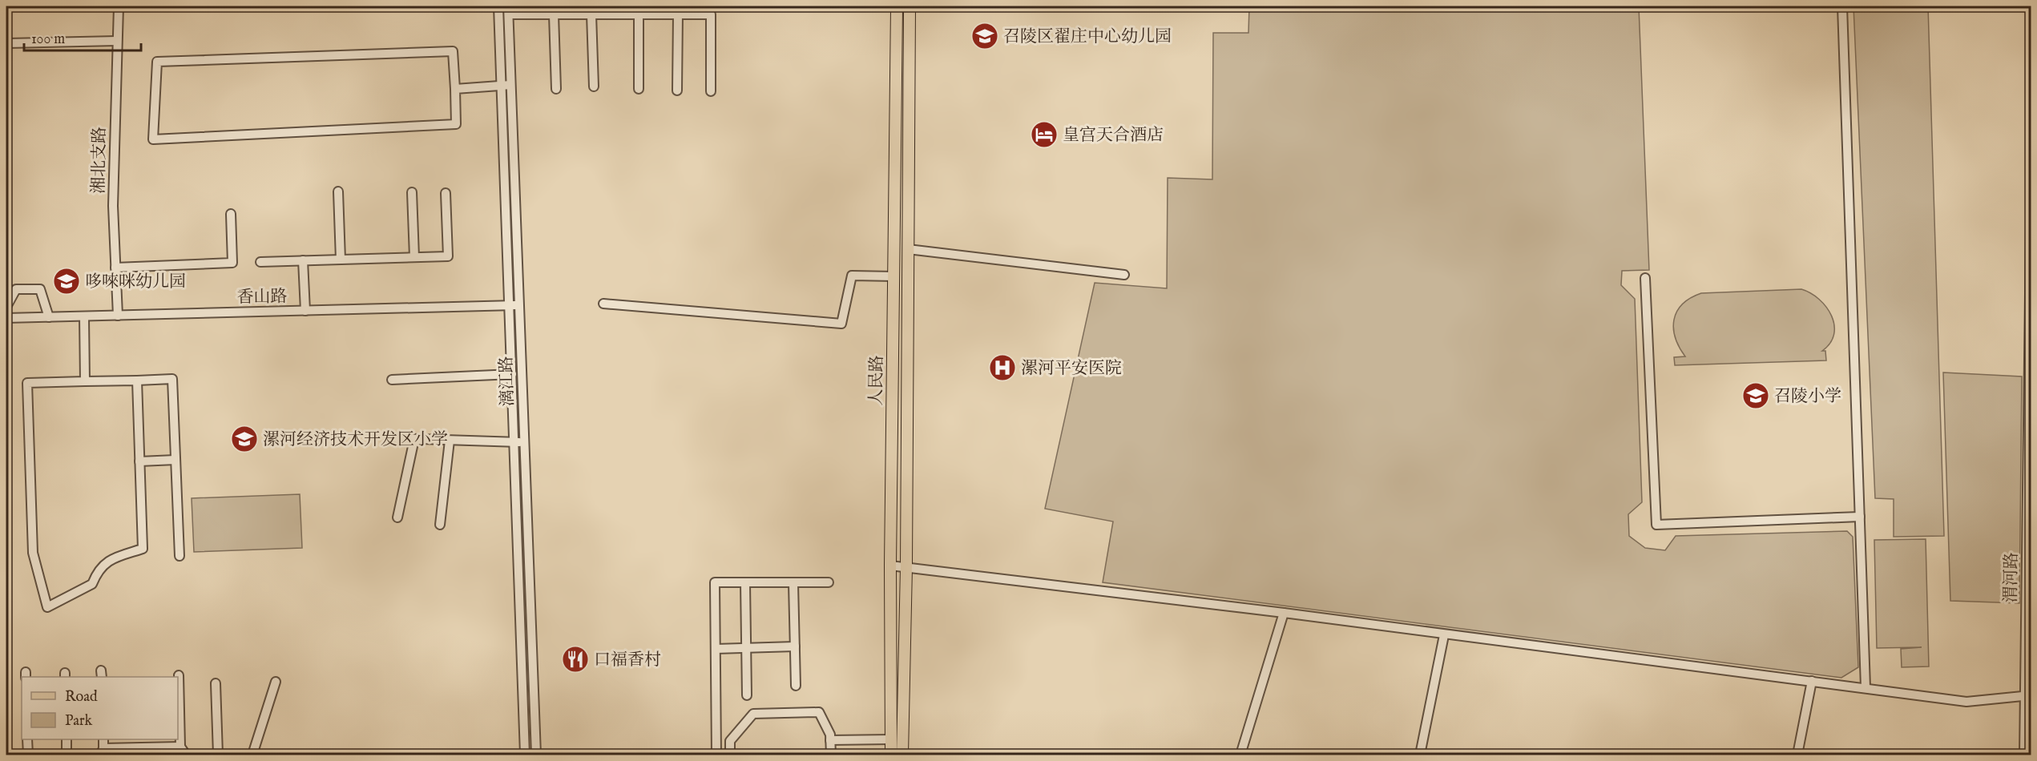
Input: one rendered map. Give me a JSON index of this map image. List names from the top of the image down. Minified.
{"streets":{"main road":["人民路"],"street":["湘北支路","香山路","漓江路","渭河路"]},"crossings":[["湘北支路","香山路"],["香山路","漓江路"]],"places":{"school or university":["召陵区翟庄中心幼儿园","哆唻咪幼儿园","召陵小学","漯河经济技术开发区小学"],"hotel":["皇宫天合酒店"],"hospital":["漯河平安医院"],"restaurant":["口福香村"]},"legend":["Road","Park"],"scale_bar":"100 m"}
